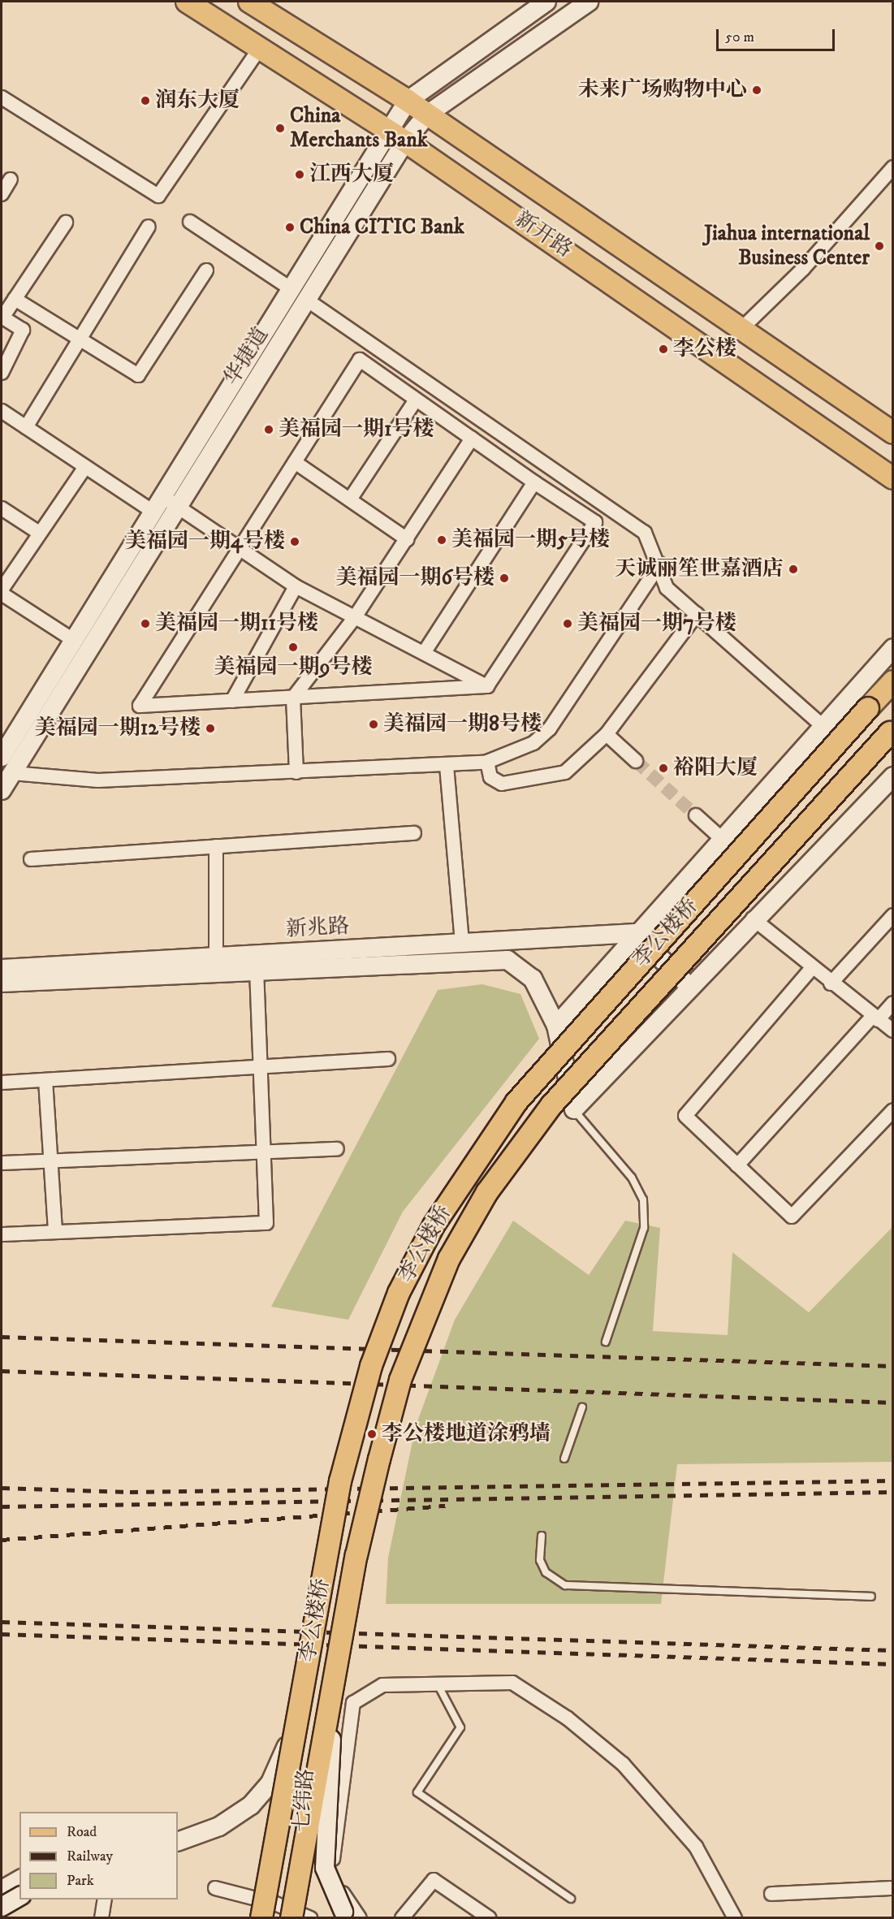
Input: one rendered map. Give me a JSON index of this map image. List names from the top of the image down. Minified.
{"streets":{"main road":["新开路","李公楼桥"],"street":["华捷道","新兆路","七纬路"]},"crossings":[["新开路","华捷道"],["李公楼桥","七纬路"]],"places":["未来广场购物中心","润东大厦","China Merchants Bank","江西大厦","China CITIC Bank","Jiahua international Business Center","李公楼","美福园一期1号楼","美福园一期5号楼","美福园一期4号楼","天诚丽笙世嘉酒店","美福园一期6号楼","美福园一期11号楼","美福园一期7号楼","美福园一期9号楼","美福园一期8号楼","美福园一期12号楼","裕阳大厦","李公楼地道涂鸦墙"],"legend":["Road","Railway","Park"],"scale_bar":"50 m"}
